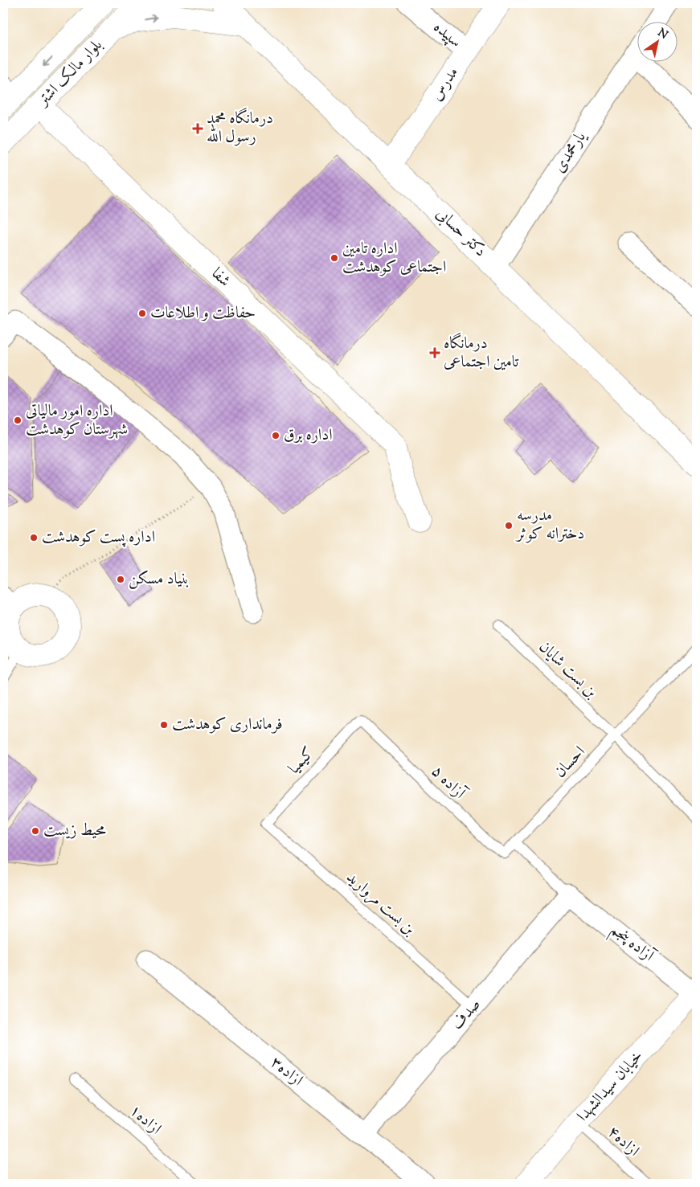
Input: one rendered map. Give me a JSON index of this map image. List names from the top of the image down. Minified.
{"streets":{"street":["سپیده","بلوار مالک اشتر","مدرس","یارمحمدی","دکتر حسابی","شفا","آزاده پنجم","صدف","ازاده۳","خیابان سیدالشهدا"],"lane":["بن بست شایان","کیمیا","احسان","آزاده ۵","بن بست مروارید","ازاده۱","ازاده۴"]},"crossings":[["سپیده","مدرس"],["بلوار مالک اشتر","شفا"],["مدرس","دکتر حسابی"],["یارمحمدی","دکتر حسابی"],["بن بست شایان","احسان"],["کیمیا","آزاده ۵"],["کیمیا","بن بست مروارید"],["احسان","آزاده ۵"],["بن بست مروارید","صدف"],["آزاده پنجم","صدف"],["آزاده پنجم","خیابان سیدالشهدا"],["صدف","ازاده۳"],["خیابان سیدالشهدا","ازاده۴"]],"places":{"health":["درمانگاه محمد رسول الله","درمانگاه تامین اجتماعی"],"other":["اداره تامین اجتماعی کوهدشت","حفاظت و اطلاعات","اداره امور مالیاتی شهرستان کوهدشت","اداره برق","مدرسه دخترانه کوثر","اداره پست کوهدشت","بنیاد مسکن","فرمانداری کوهدشت","محیط زیست"]},"north":"top right"}
